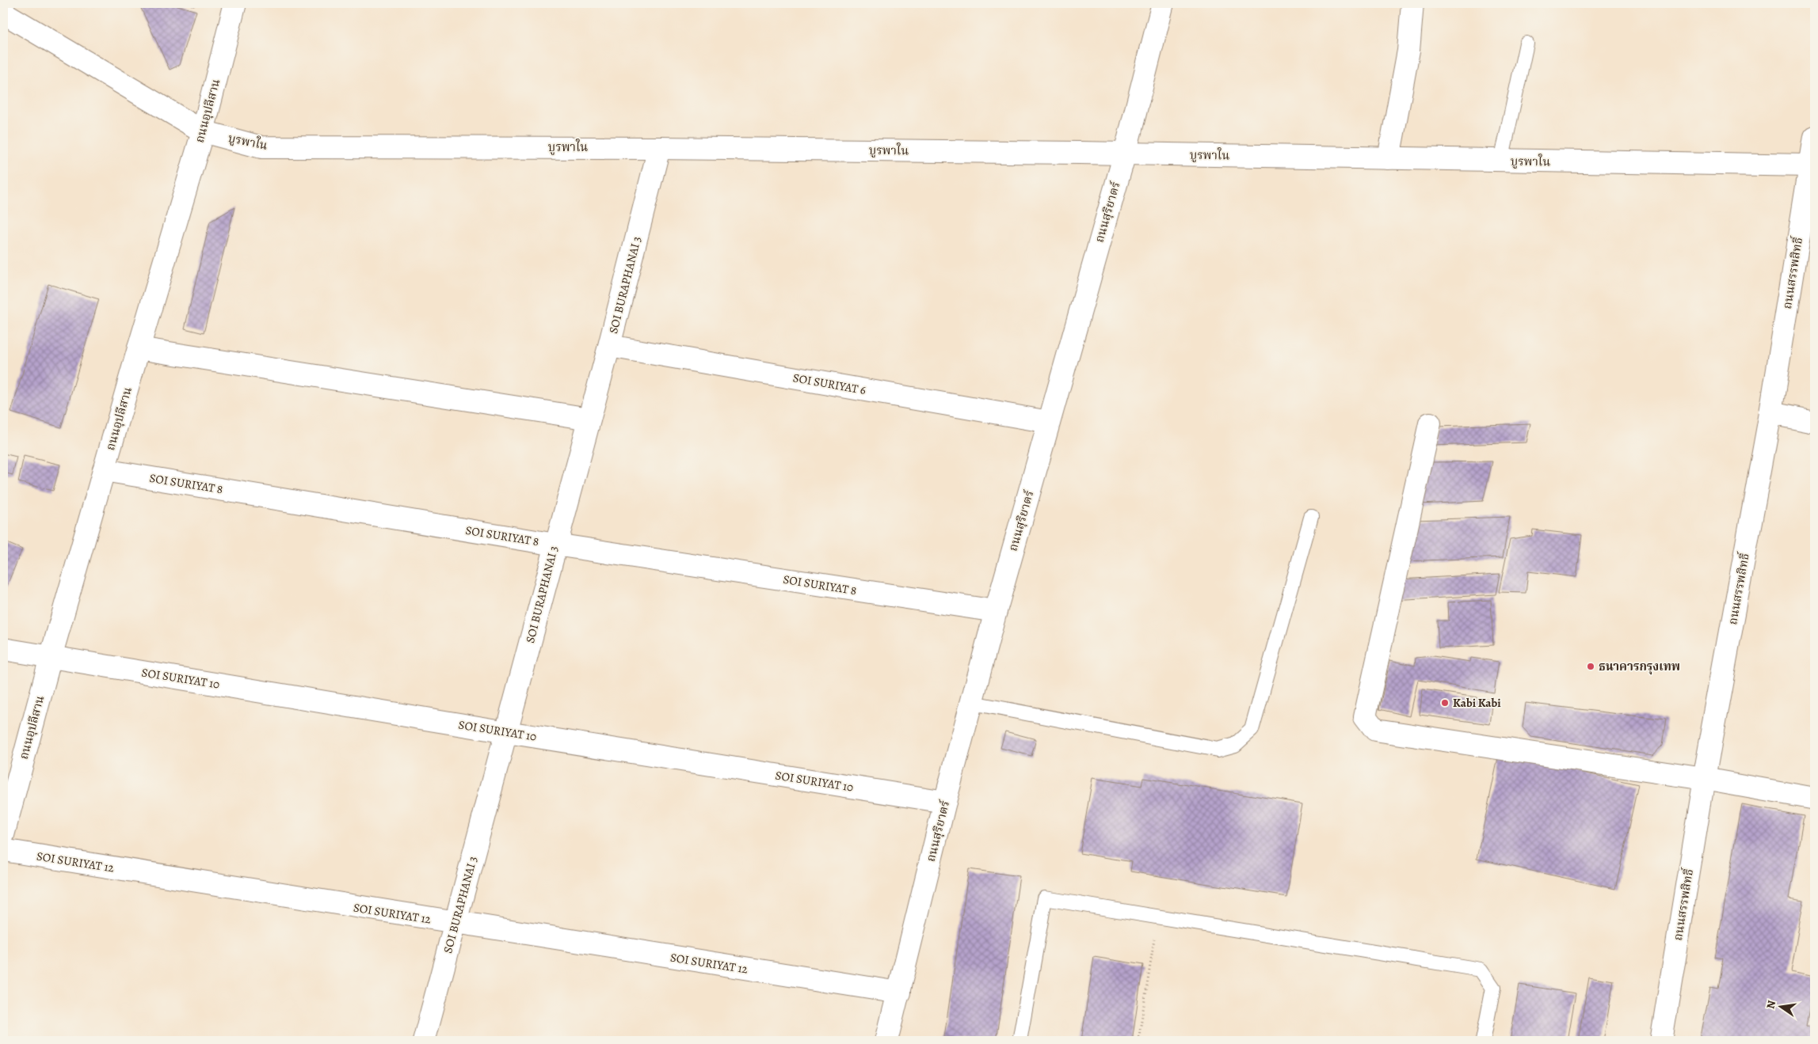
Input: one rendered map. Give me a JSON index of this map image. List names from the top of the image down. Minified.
{"streets":{"street":["ถนนอุปลีสาน","บูรพาใน","ถนนสุริยาตร์","ถนนสรรพสิทธิ์","SOI BURAPHANAI 3","SOI SURIYAT 6","SOI SURIYAT 8","SOI SURIYAT 10","SOI SURIYAT 12"]},"crossings":[["ถนนอุปลีสาน","บูรพาใน"],["ถนนอุปลีสาน","SOI SURIYAT 8"],["ถนนอุปลีสาน","SOI SURIYAT 10"],["บูรพาใน","ถนนสุริยาตร์"],["บูรพาใน","ถนนสรรพสิทธิ์"],["บูรพาใน","SOI BURAPHANAI 3"],["ถนนสุริยาตร์","SOI SURIYAT 6"],["ถนนสุริยาตร์","SOI SURIYAT 8"],["ถนนสุริยาตร์","SOI SURIYAT 10"],["ถนนสุริยาตร์","SOI SURIYAT 12"],["SOI BURAPHANAI 3","SOI SURIYAT 6"],["SOI BURAPHANAI 3","SOI SURIYAT 8"],["SOI BURAPHANAI 3","SOI SURIYAT 10"],["SOI BURAPHANAI 3","SOI SURIYAT 12"]],"places":["ธนาคารกรุงเทพ","Kabi Kabi"],"north":"left"}
